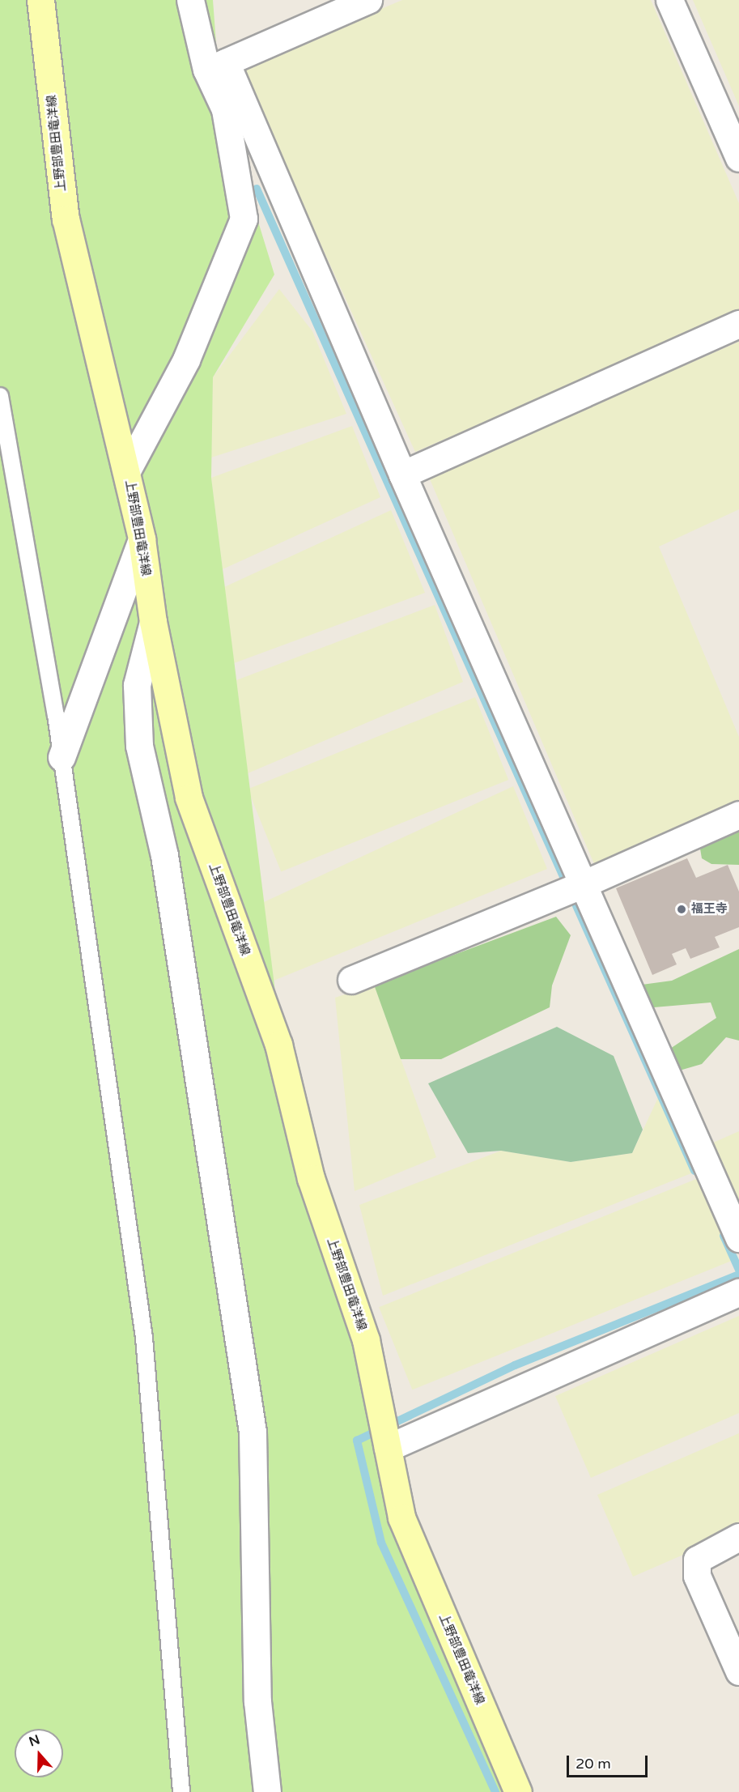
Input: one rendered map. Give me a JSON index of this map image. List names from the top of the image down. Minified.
{"streets":{"main road":["上野部豊田竜洋線"]},"places":["福王寺"],"scale_bar":"20 m","north":"top"}
